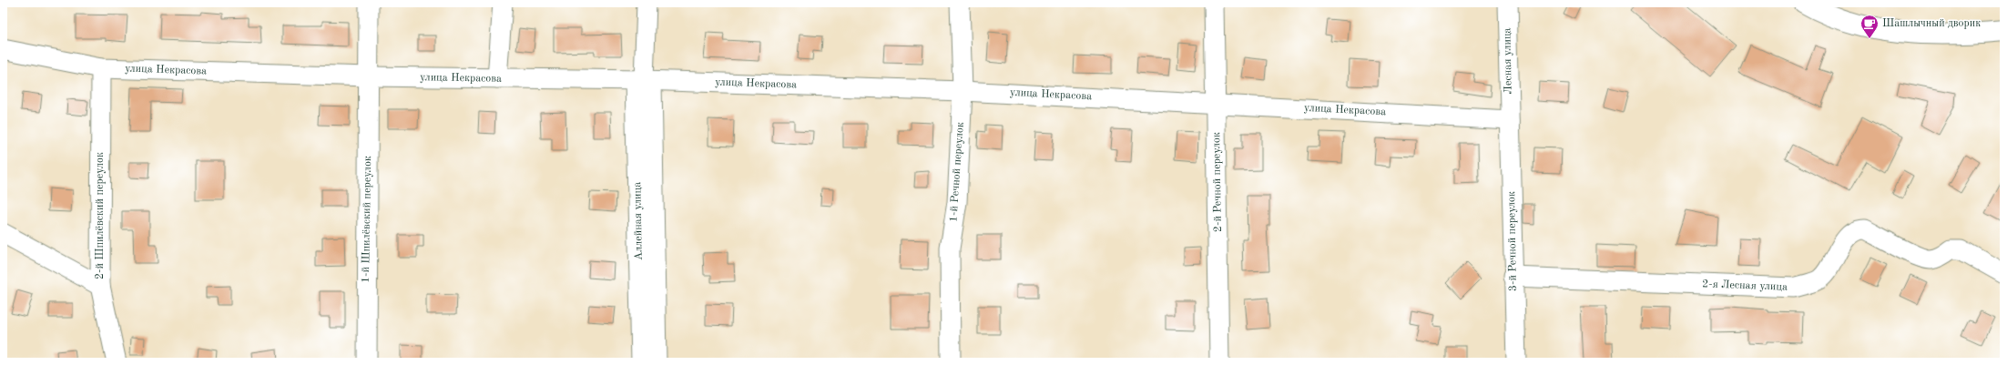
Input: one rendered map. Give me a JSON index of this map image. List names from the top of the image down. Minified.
{"streets":{"street":["Лесная улица","улица Некрасова","1-й Речной переулок","2-й Речной переулок","2-й Шпилёвский переулок","1-й Шпилёвский переулок","Аллейная улица","3-й Речной переулок","2-я Лесная улица"]},"crossings":[["Лесная улица","улица Некрасова"],["Лесная улица","3-й Речной переулок"],["улица Некрасова","1-й Речной переулок"],["улица Некрасова","2-й Речной переулок"],["улица Некрасова","2-й Шпилёвский переулок"],["улица Некрасова","1-й Шпилёвский переулок"],["улица Некрасова","Аллейная улица"],["улица Некрасова","3-й Речной переулок"],["3-й Речной переулок","2-я Лесная улица"]],"places":{"cafe":["Шашлычный дворик"]}}
